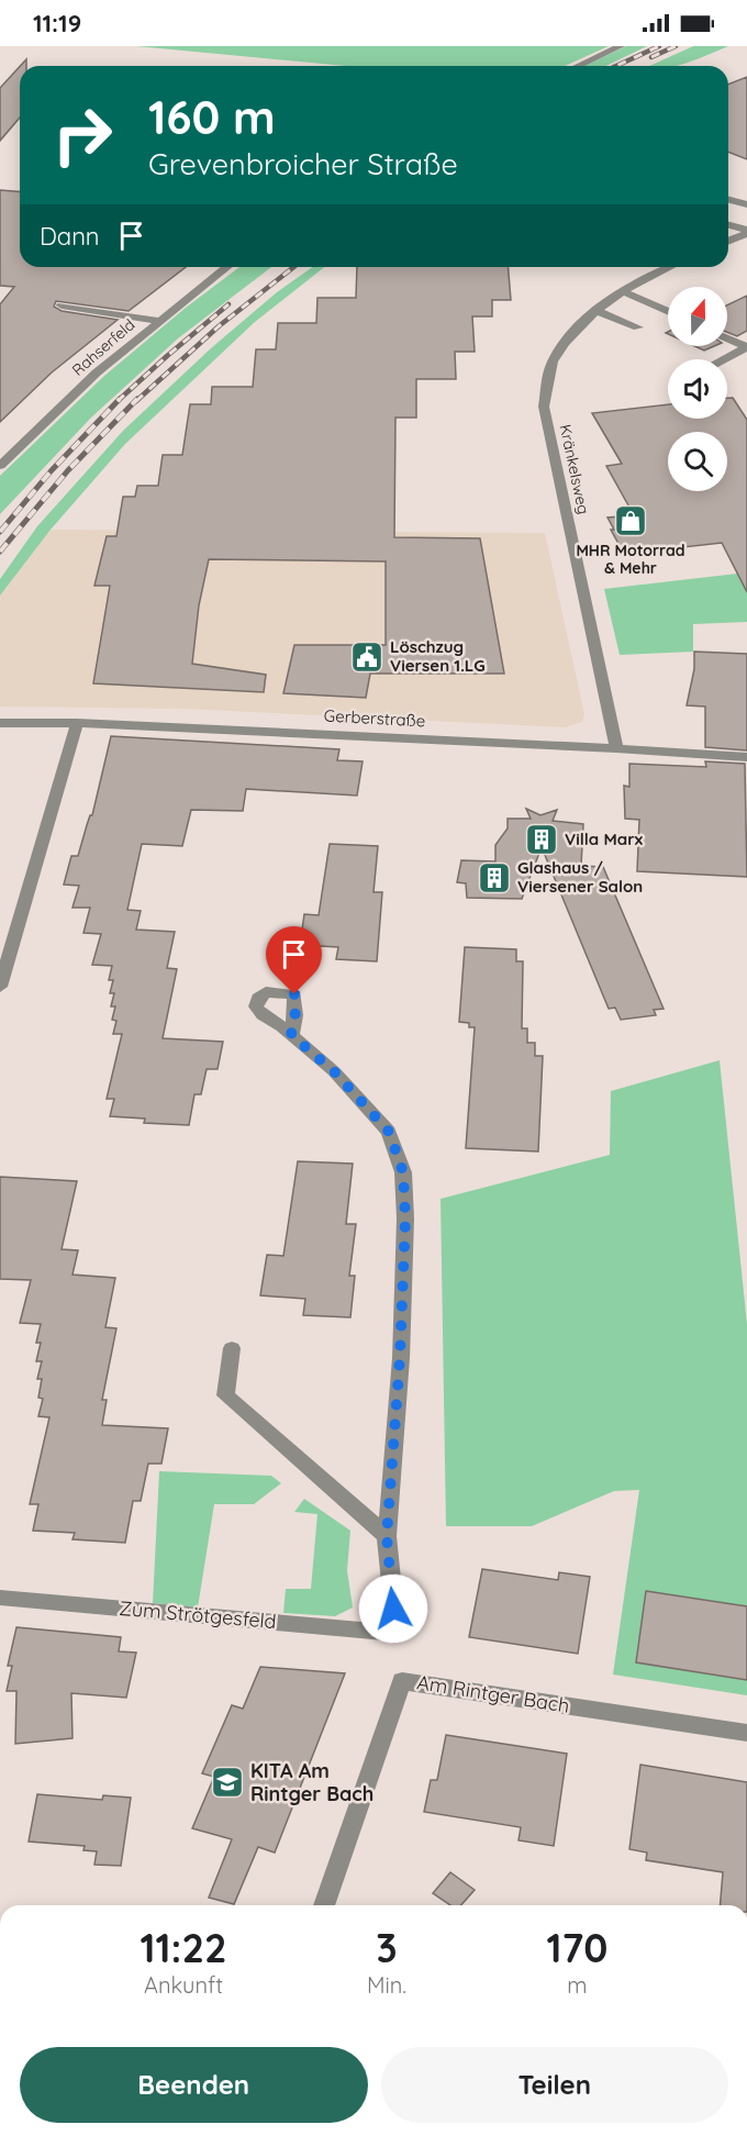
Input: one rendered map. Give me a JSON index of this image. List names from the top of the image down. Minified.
{"streets":{"street":["Rahserfeld","Kränkelsweg","Gerberstraße","Zum Strötgesfeld","Am Rintger Bach"]},"crossings":[["Kränkelsweg","Gerberstraße"]],"places":{"shop":["MHR Motorrad & Mehr"],"public building":["Löschzug Viersen 1.LG"],"building":["Villa Marx","Glashaus / Viersener Salon"],"school or university":["KITA Am Rintger Bach"]},"north":"top","page":{"status":"11:19","turn":["160 m","Grevenbroicher Straße"],"then":"Dann","eta":["11:22","Ankunft","3","Min.","170","m"],"buttons":["Beenden","Teilen"]}}
